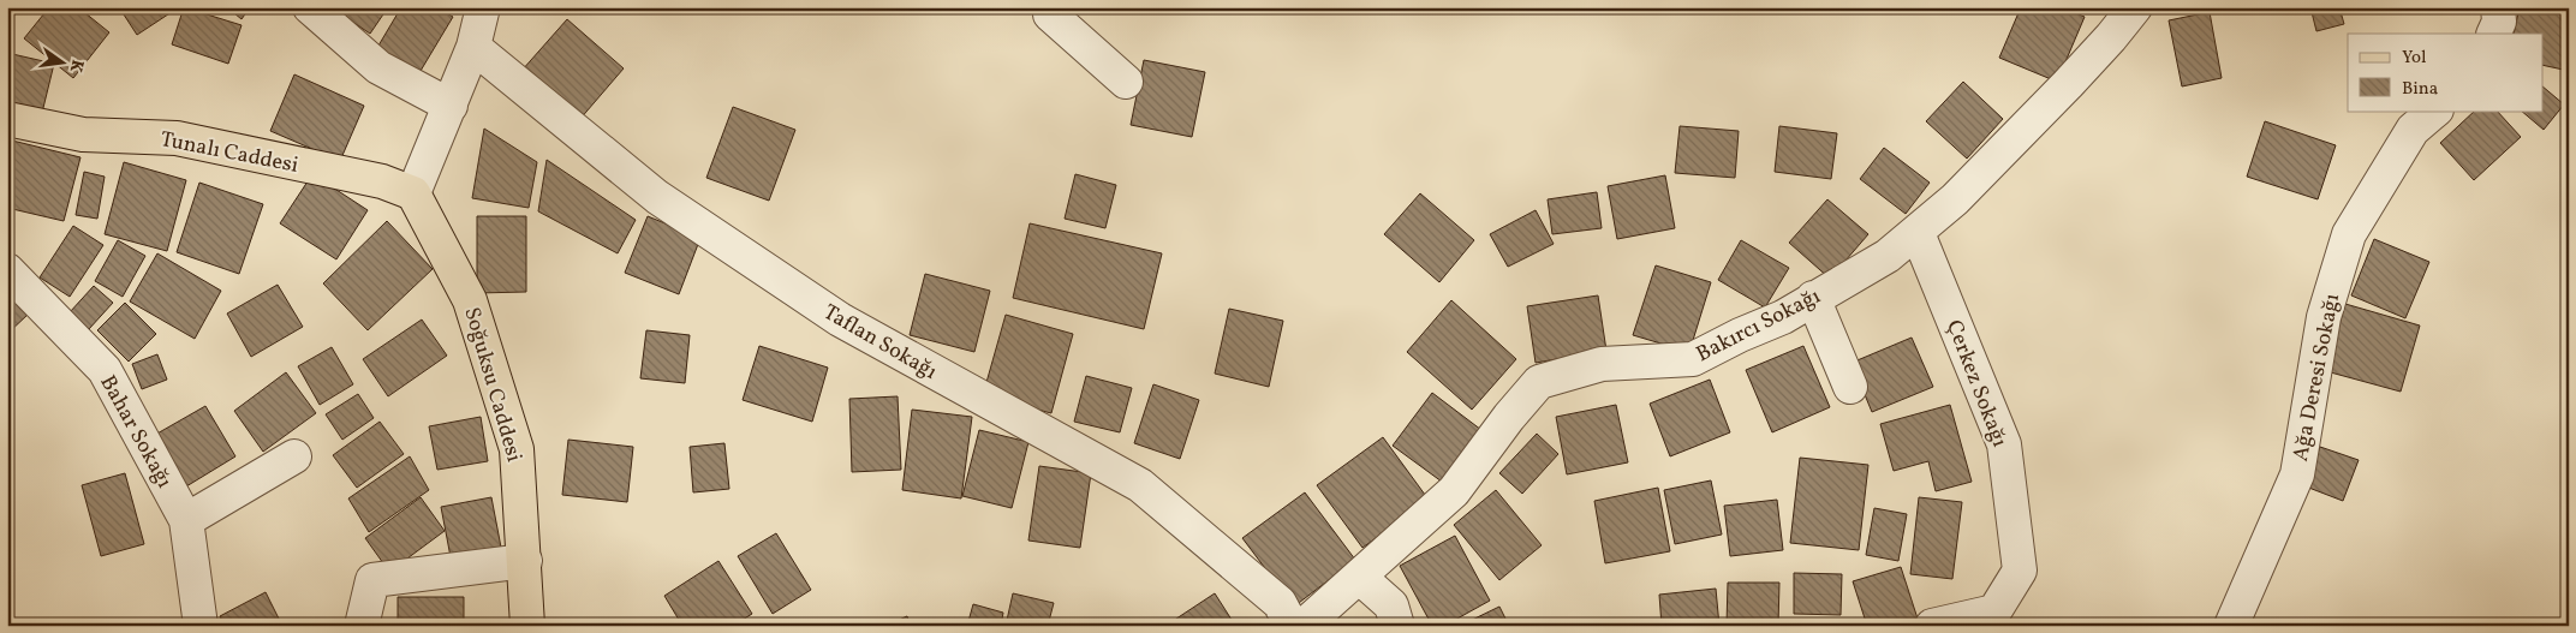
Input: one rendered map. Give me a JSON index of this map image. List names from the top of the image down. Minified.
{"streets":{"main road":["Tunalı Caddesi","Soğuksu Caddesi"],"street":["Bakırcı Sokağı","Taflan Sokağı","Ağa Deresi Sokağı","Çerkez Sokağı","Bahar Sokağı"]},"crossings":[["Tunalı Caddesi","Soğuksu Caddesi"],["Bakırcı Sokağı","Çerkez Sokağı"]],"legend":["Yol","Bina"],"north":"right"}
